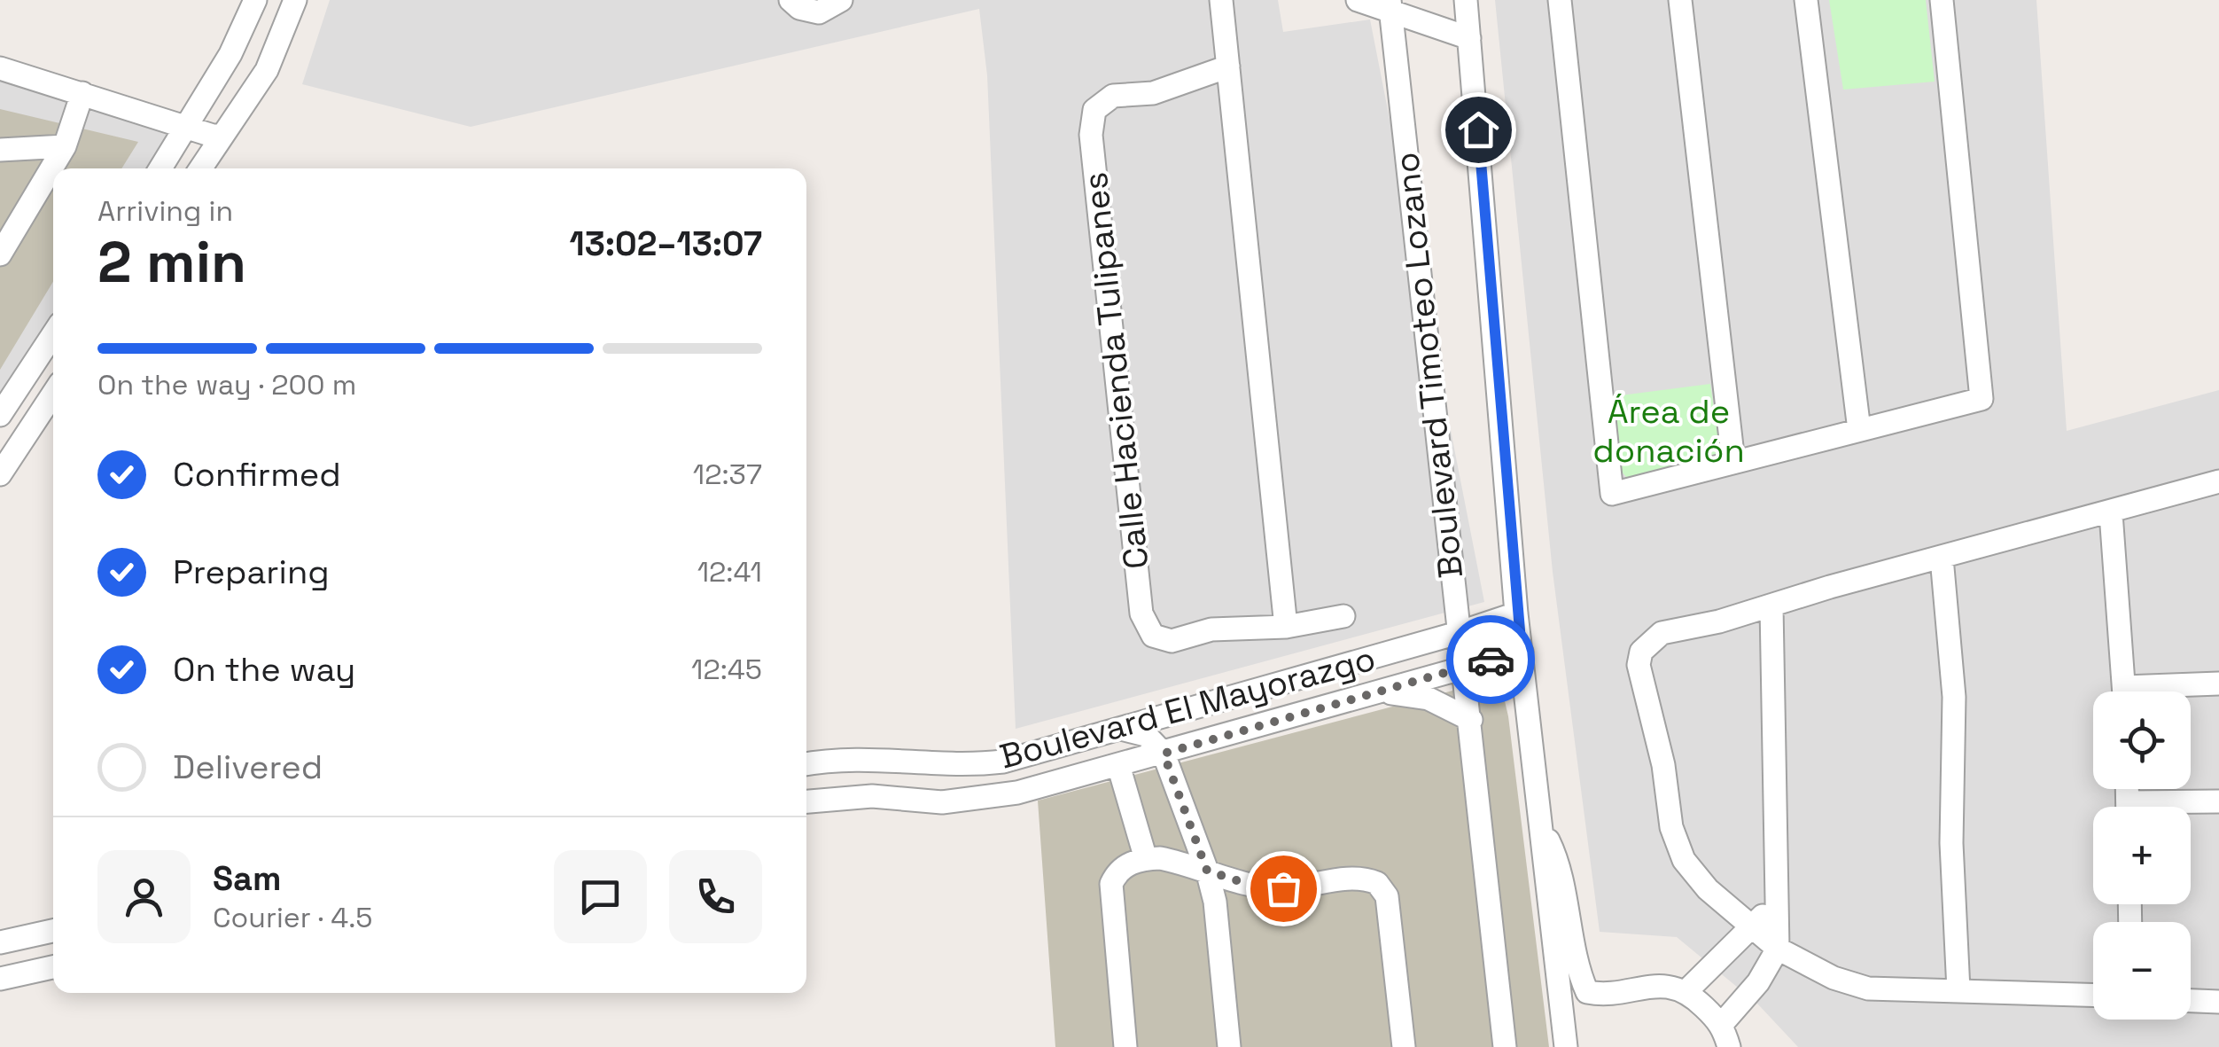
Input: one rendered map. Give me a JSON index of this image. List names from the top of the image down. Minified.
{"streets":{"street":["Boulevard Timoteo Lozano","Calle Hacienda Tulipanes","Boulevard El Mayorazgo"]},"crossings":[["Boulevard Timoteo Lozano","Boulevard El Mayorazgo"]],"parks":["Área de donación"],"page":{"heading":["2 min","Arriving in","13:02–13:07"],"panel":["Sam","Courier · 4.5"],"bar":"On the way · 200 m","list":[["Confirmed","12:37"],["Preparing","12:41"],["On the way","12:45"],"Delivered"],"map_buttons":["+","−"]}}
